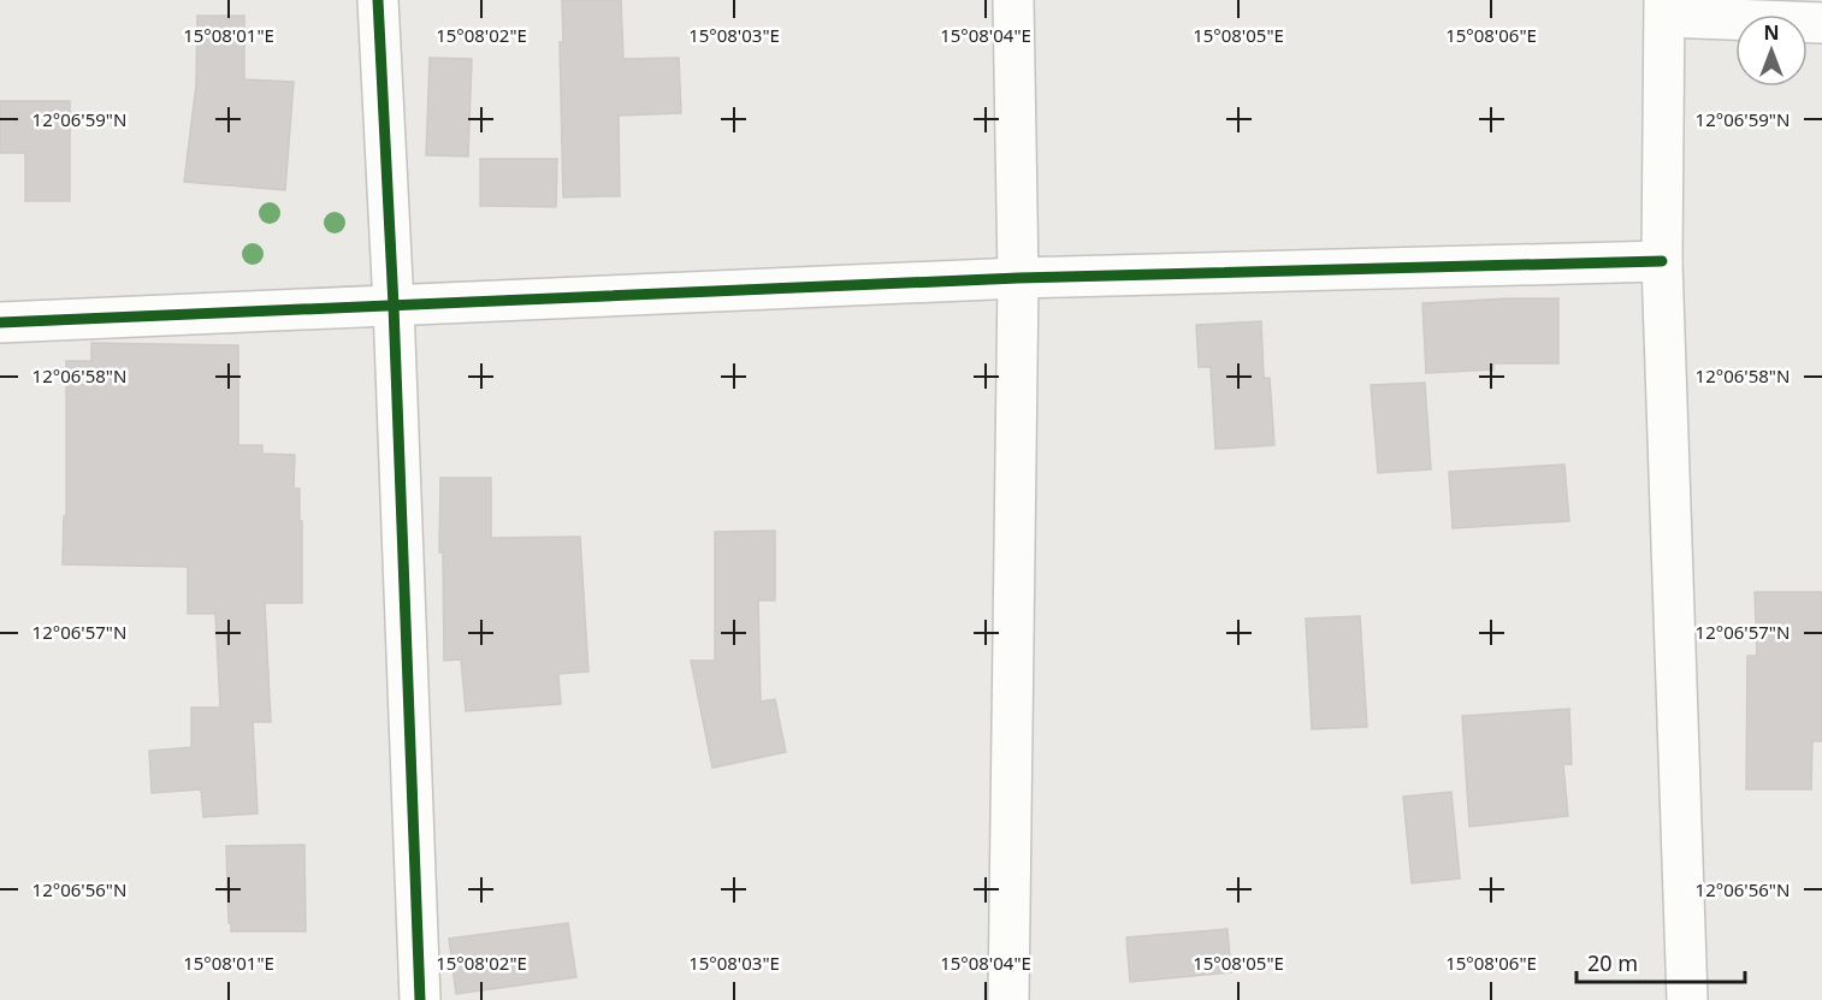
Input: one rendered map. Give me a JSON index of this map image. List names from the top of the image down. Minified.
{"scale_bar":"20 m","north":"top","coordinates":["15°08'01\"E","15°08'02\"E","15°08'03\"E","15°08'04\"E","15°08'05\"E","15°08'06\"E","12°06'59\"N","12°06'58\"N","12°06'57\"N","12°06'56\"N"]}
